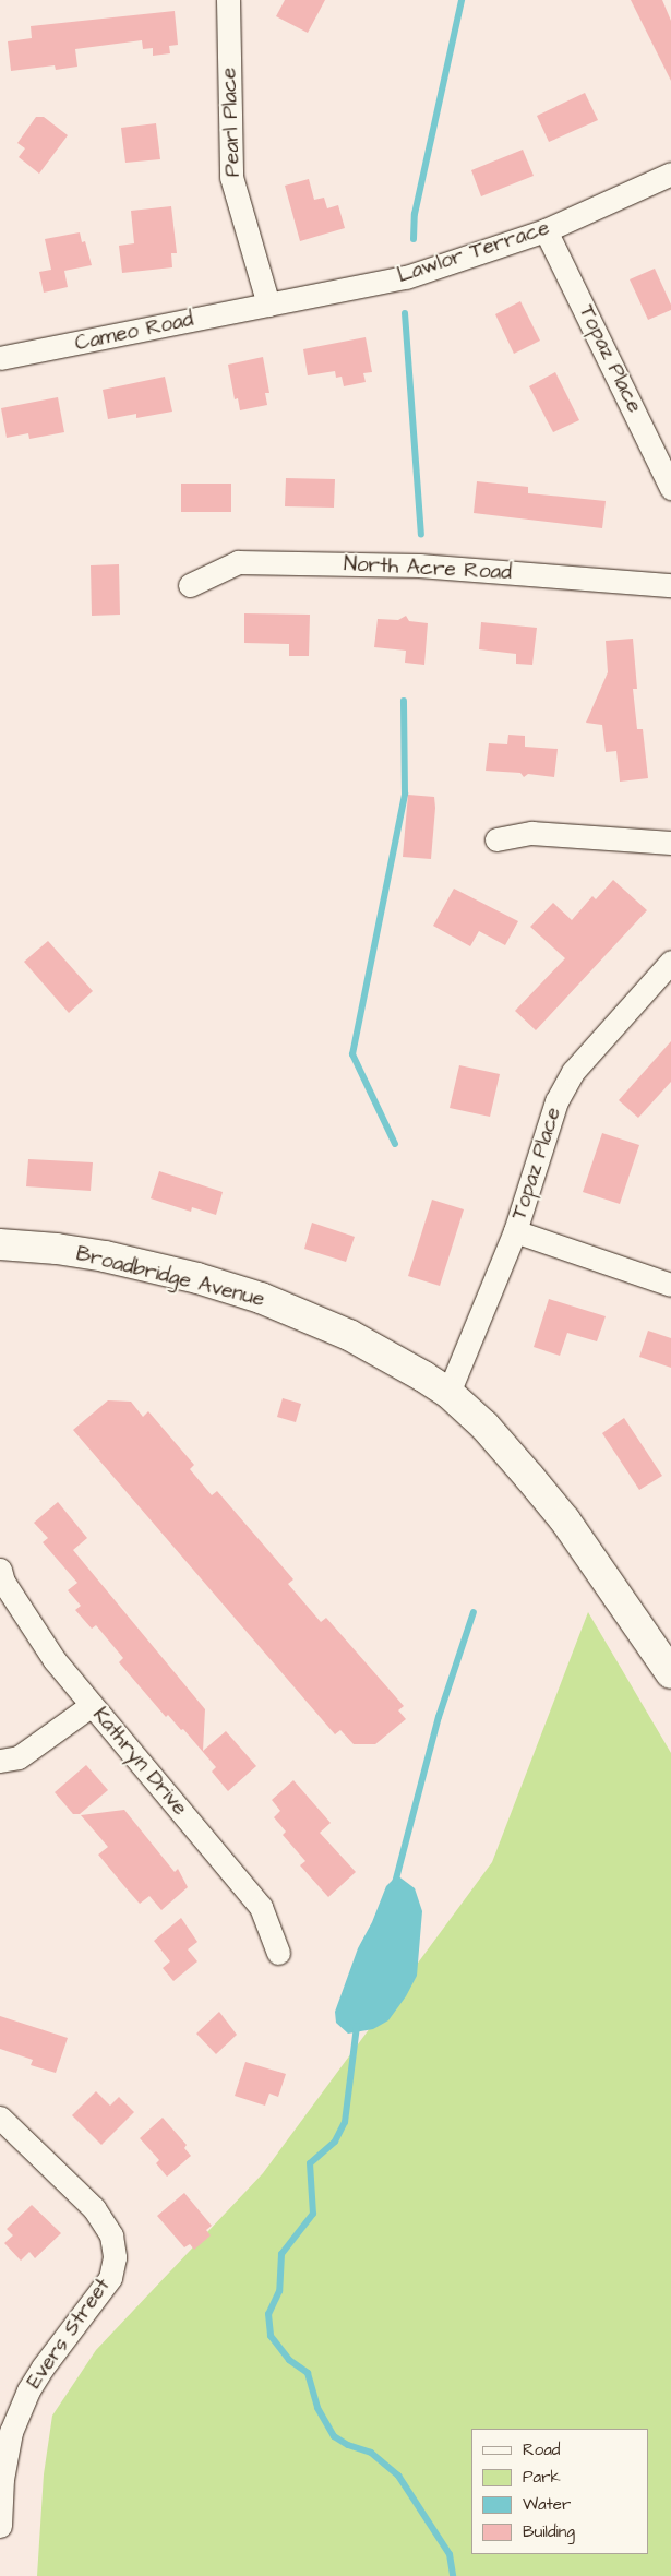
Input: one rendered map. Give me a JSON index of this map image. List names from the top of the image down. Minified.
{"streets":{"main road":["Broadbridge Avenue"],"street":["Pearl Place","Lawlor Terrace","Cameo Road","Topaz Place","North Acre Road","Kathryn Drive","Evers Street"]},"crossings":[["Pearl Place","Lawlor Terrace"],["Pearl Place","Cameo Road"],["Lawlor Terrace","Cameo Road"],["Lawlor Terrace","Topaz Place"],["Topaz Place","Broadbridge Avenue"]],"legend":["Road","Park","Water","Building"]}
